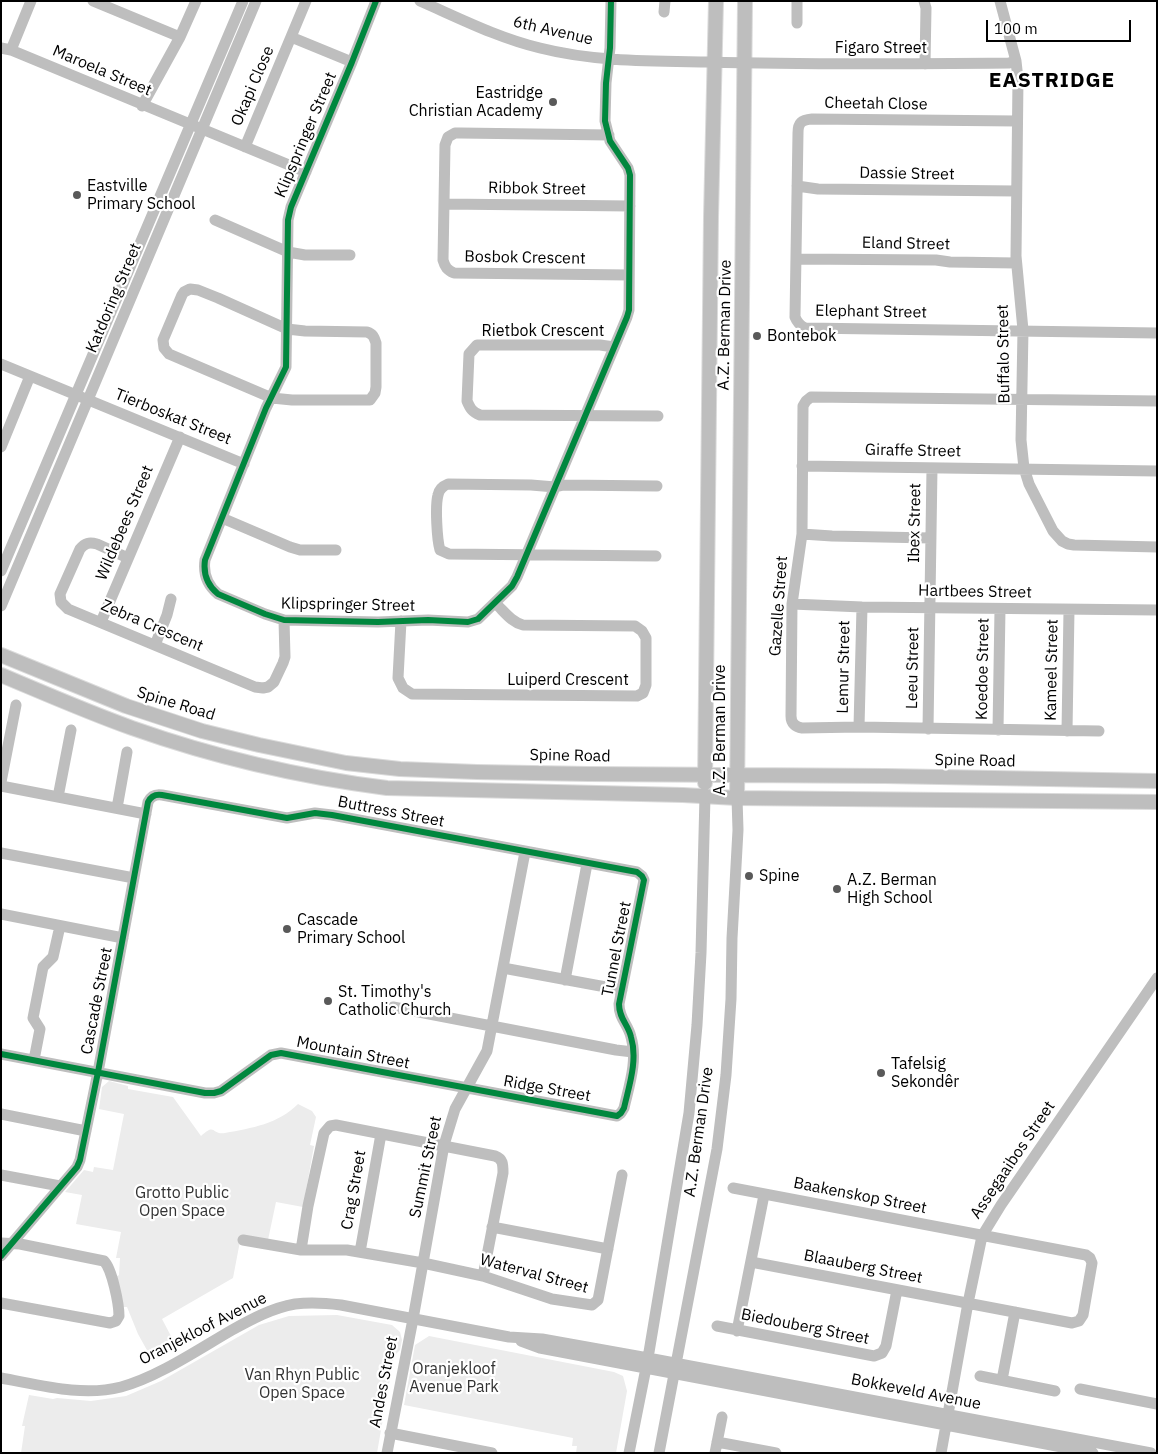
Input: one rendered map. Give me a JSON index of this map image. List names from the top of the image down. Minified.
{"streets":{"main road":["A.Z. Berman Drive","Spine Road"],"street":["6th Avenue","Figaro Street","Maroela Street","Okapi Close","Cheetah Close","Klipspringer Street","Dassie Street","Ribbok Street","Eland Street","Bosbok Crescent","Katdoring Street","Elephant Street","Rietbok Crescent","Buffalo Street","Tierboskat Street","Giraffe Street","Wildebees Street","Ibex Street","Hartbees Street","Gazelle Street","Zebra Crescent","Lemur Street","Leeu Street","Koedoe Street","Kameel Street","Luiperd Crescent","Buttress Street","Tunnel Street","Cascade Street","Mountain Street","Ridge Street","Assegaaibos Street","Summit Street","Crag Street","Baakenskop Street","Blaauberg Street","Waterval Street","Biedouberg Street","Oranjekloof Avenue","Andes Street","Bokkeveld Avenue"]},"crossings":[["6th Avenue","Figaro Street"],["6th Avenue","Klipspringer Street"],["6th Avenue","A.Z. Berman Drive"],["Figaro Street","A.Z. Berman Drive"],["Figaro Street","Buffalo Street"],["Maroela Street","Okapi Close"],["Maroela Street","Klipspringer Street"],["Maroela Street","Katdoring Street"],["Cheetah Close","Dassie Street"],["Cheetah Close","Elephant Street"],["Cheetah Close","Buffalo Street"],["Klipspringer Street","Ribbok Street"],["Klipspringer Street","Bosbok Crescent"],["Klipspringer Street","Rietbok Crescent"],["Klipspringer Street","Tierboskat Street"],["Klipspringer Street","Zebra Crescent"],["Klipspringer Street","Luiperd Crescent"],["Dassie Street","Elephant Street"],["Dassie Street","Buffalo Street"],["Ribbok Street","Bosbok Crescent"],["Eland Street","Elephant Street"],["Eland Street","Buffalo Street"],["Katdoring Street","Tierboskat Street"],["Elephant Street","Buffalo Street"],["A.Z. Berman Drive","Spine Road"],["A.Z. Berman Drive","Oranjekloof Avenue"],["A.Z. Berman Drive","Bokkeveld Avenue"],["Buffalo Street","Giraffe Street"],["Buffalo Street","Gazelle Street"],["Tierboskat Street","Wildebees Street"],["Giraffe Street","Ibex Street"],["Giraffe Street","Gazelle Street"],["Wildebees Street","Zebra Crescent"],["Ibex Street","Hartbees Street"],["Ibex Street","Leeu Street"],["Hartbees Street","Gazelle Street"],["Hartbees Street","Lemur Street"],["Hartbees Street","Leeu Street"],["Hartbees Street","Koedoe Street"],["Hartbees Street","Kameel Street"],["Gazelle Street","Lemur Street"],["Gazelle Street","Leeu Street"],["Gazelle Street","Koedoe Street"],["Gazelle Street","Kameel Street"],["Buttress Street","Tunnel Street"],["Buttress Street","Cascade Street"],["Buttress Street","Summit Street"],["Tunnel Street","Ridge Street"],["Cascade Street","Mountain Street"],["Mountain Street","Ridge Street"],["Mountain Street","Summit Street"],["Ridge Street","Summit Street"],["Assegaaibos Street","Baakenskop Street"],["Assegaaibos Street","Blaauberg Street"],["Assegaaibos Street","Bokkeveld Avenue"],["Summit Street","Waterval Street"],["Summit Street","Oranjekloof Avenue"],["Summit Street","Andes Street"],["Crag Street","Waterval Street"],["Baakenskop Street","Blaauberg Street"],["Blaauberg Street","Biedouberg Street"],["Oranjekloof Avenue","Andes Street"],["Oranjekloof Avenue","Bokkeveld Avenue"]],"districts":["EASTRIDGE"],"parks":["Grotto Public Open Space","Oranjekloof Avenue Park","Van Rhyn Public Open Space"],"places":["Eastridge Christian Academy","Eastville Primary School","Bontebok","Spine","A.Z. Berman High School","Cascade Primary School","St. Timothy's Catholic Church","Tafelsig Sekondêr"],"scale_bar":"100 m"}
